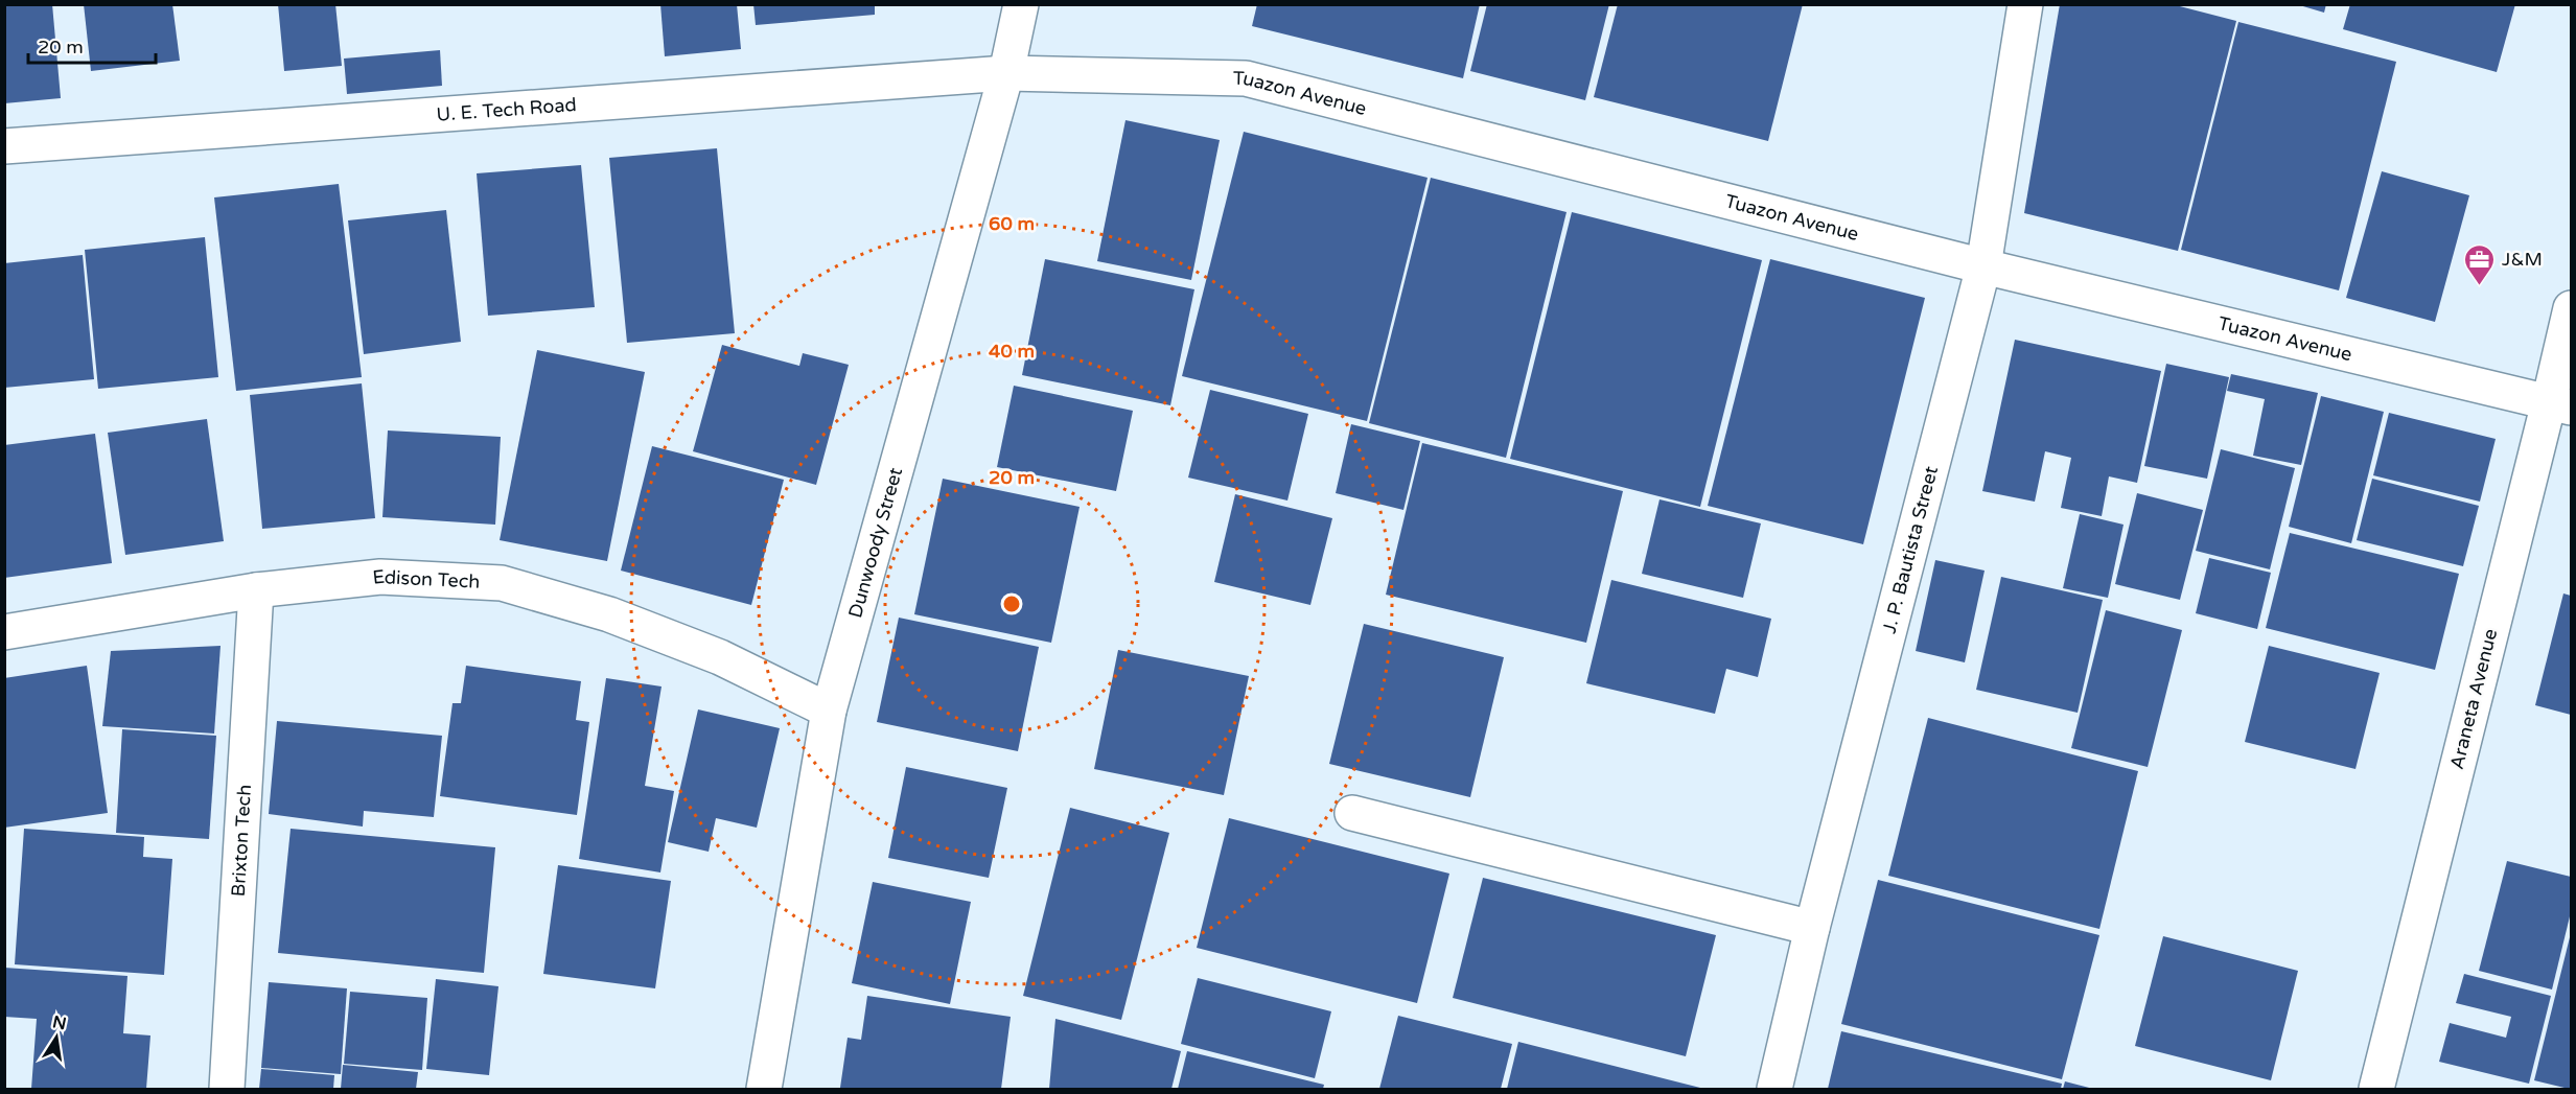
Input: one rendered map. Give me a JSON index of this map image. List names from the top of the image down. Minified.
{"streets":{"street":["Tuazon Avenue","U. E. Tech Road","Dunwoody Street","J. P. Bautista Street","Edison Tech","Araneta Avenue","Brixton Tech"]},"crossings":[["Tuazon Avenue","U. E. Tech Road"],["Tuazon Avenue","Dunwoody Street"],["Tuazon Avenue","J. P. Bautista Street"],["Tuazon Avenue","Araneta Avenue"],["U. E. Tech Road","Dunwoody Street"],["Dunwoody Street","Edison Tech"],["Edison Tech","Brixton Tech"]],"places":{"office":["J&M"]},"scale_bar":"20 m","north":"top","rings":["60 m","40 m","20 m"]}
